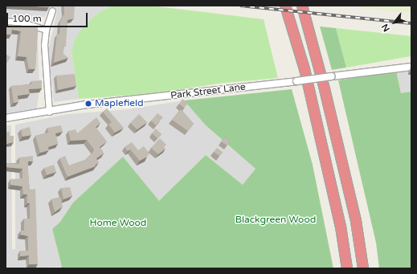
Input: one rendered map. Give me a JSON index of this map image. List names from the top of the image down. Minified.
{"streets":{"street":["Park Street Lane"]},"parks":["Blackgreen Wood","Home Wood"],"places":["Maplefield"],"scale_bar":"100 m","north":"bottom left"}
